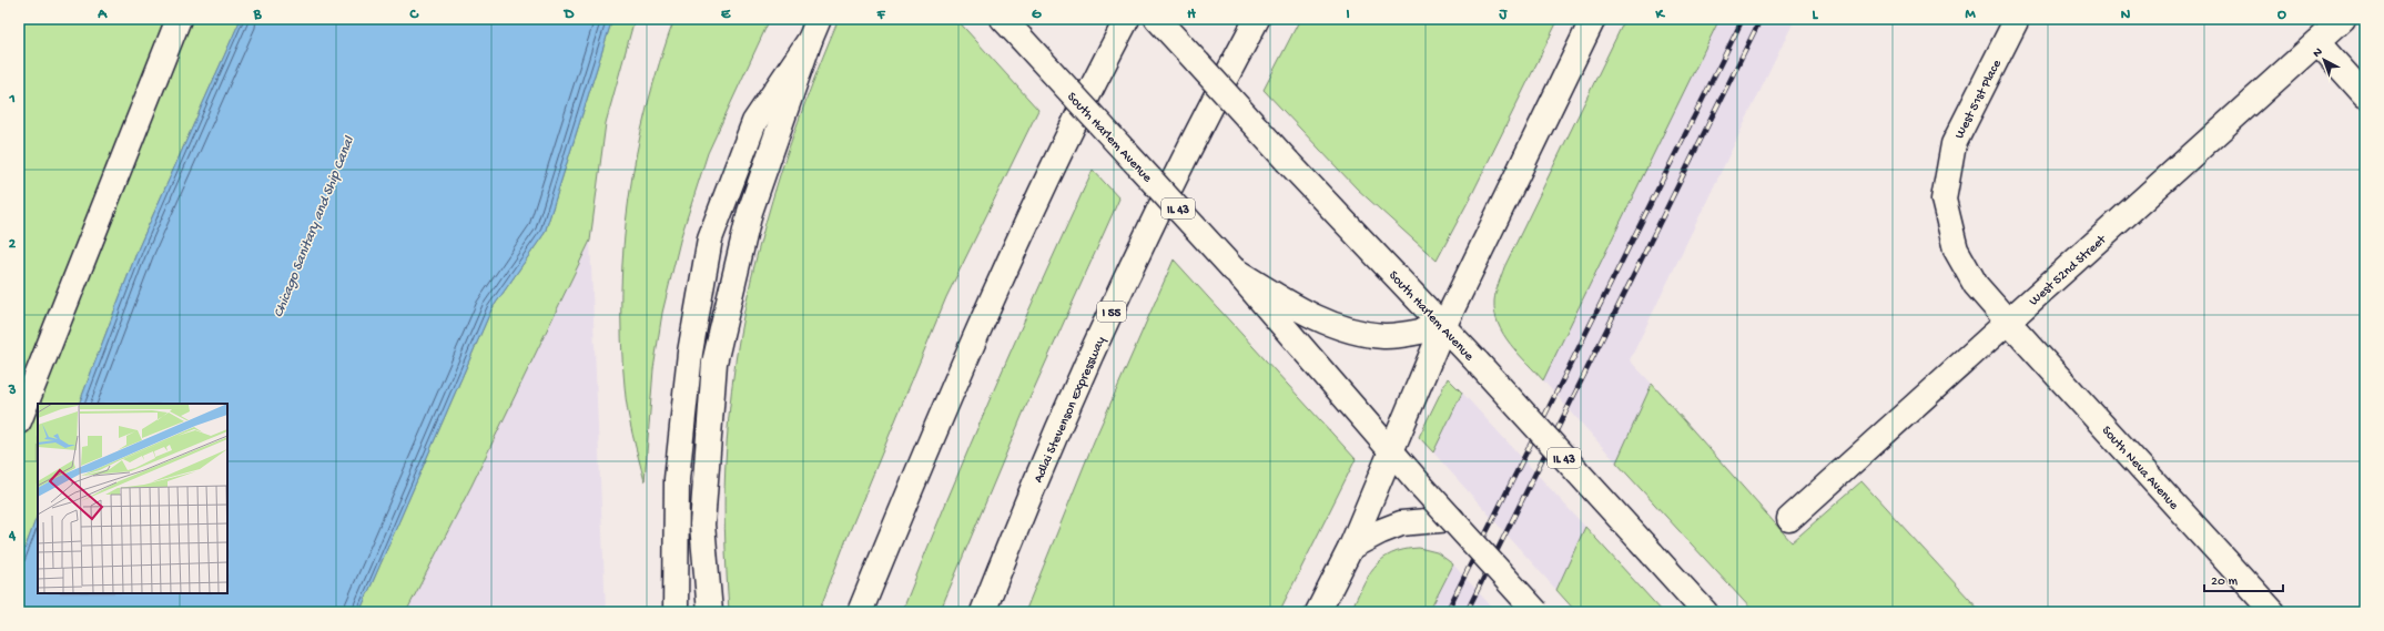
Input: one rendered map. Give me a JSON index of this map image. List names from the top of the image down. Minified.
{"streets":{"main road":["West 51st Place","South Harlem Avenue","IL 43","West 52nd Street","I 55","Adlai Stevenson Expressway","South Neva Avenue"]},"crossings":[["West 51st Place","West 52nd Street"],["West 51st Place","South Neva Avenue"],["West 52nd Street","South Neva Avenue"]],"water":["Chicago Sanitary and Ship Canal"],"scale_bar":"20 m","north":"top left","grid":{"columns":["A","B","C","D","E","F","G","H","I","J","K","L","M","N","O"],"rows":["1","2","3","4"]}}
